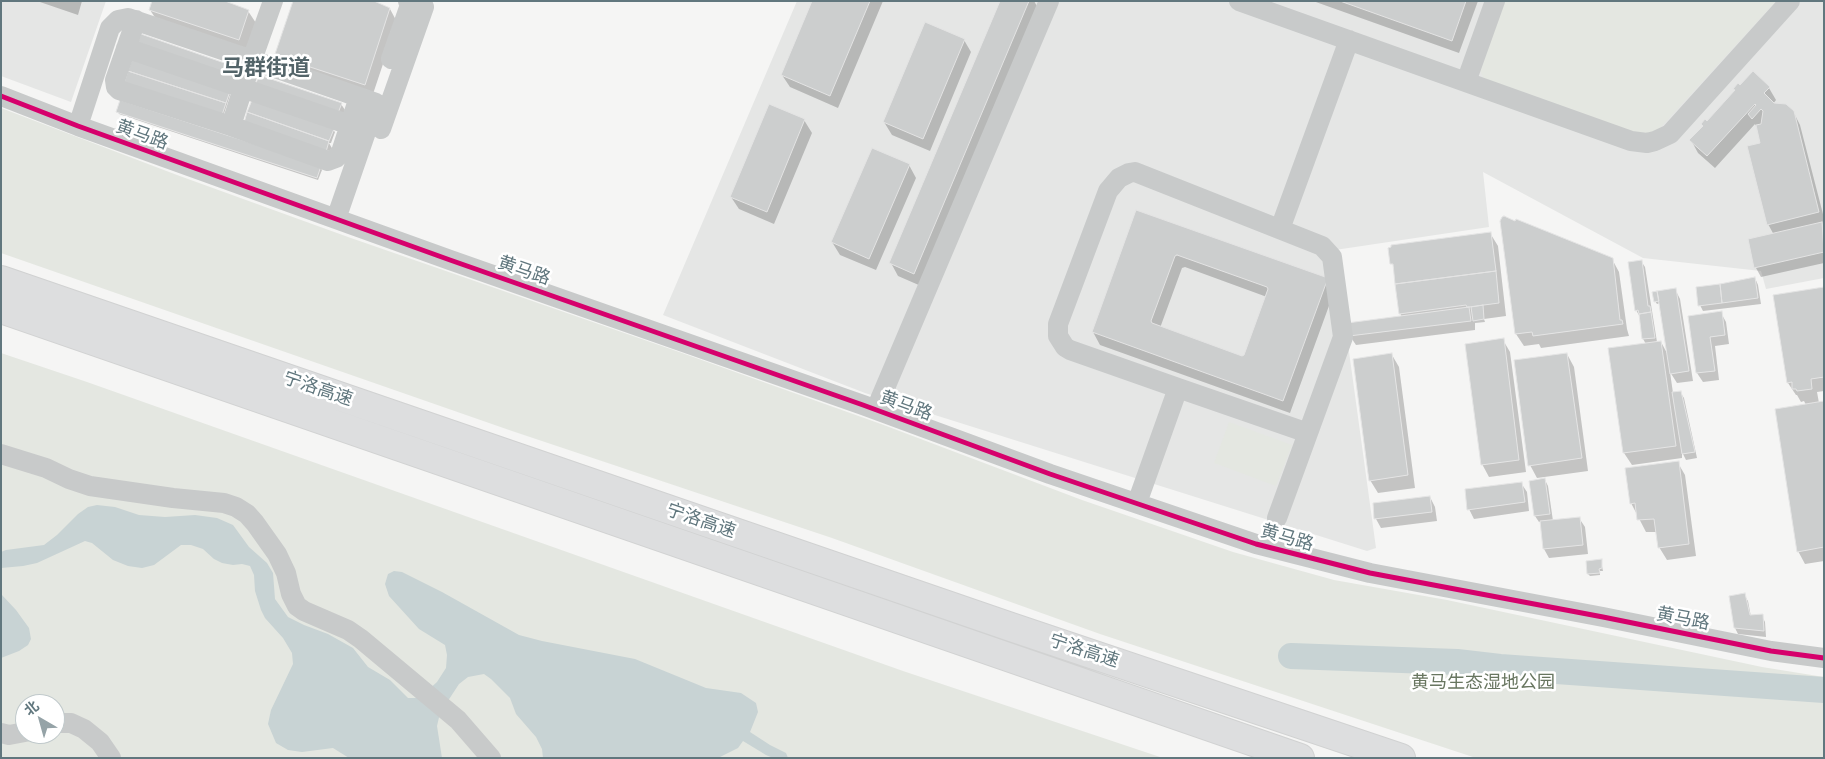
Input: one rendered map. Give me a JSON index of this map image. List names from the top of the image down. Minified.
{"streets":{"highway":["宁洛高速"],"street":["黄马路"]},"districts":["马群街道"],"parks":["黄马生态湿地公园"],"north":"top left"}
